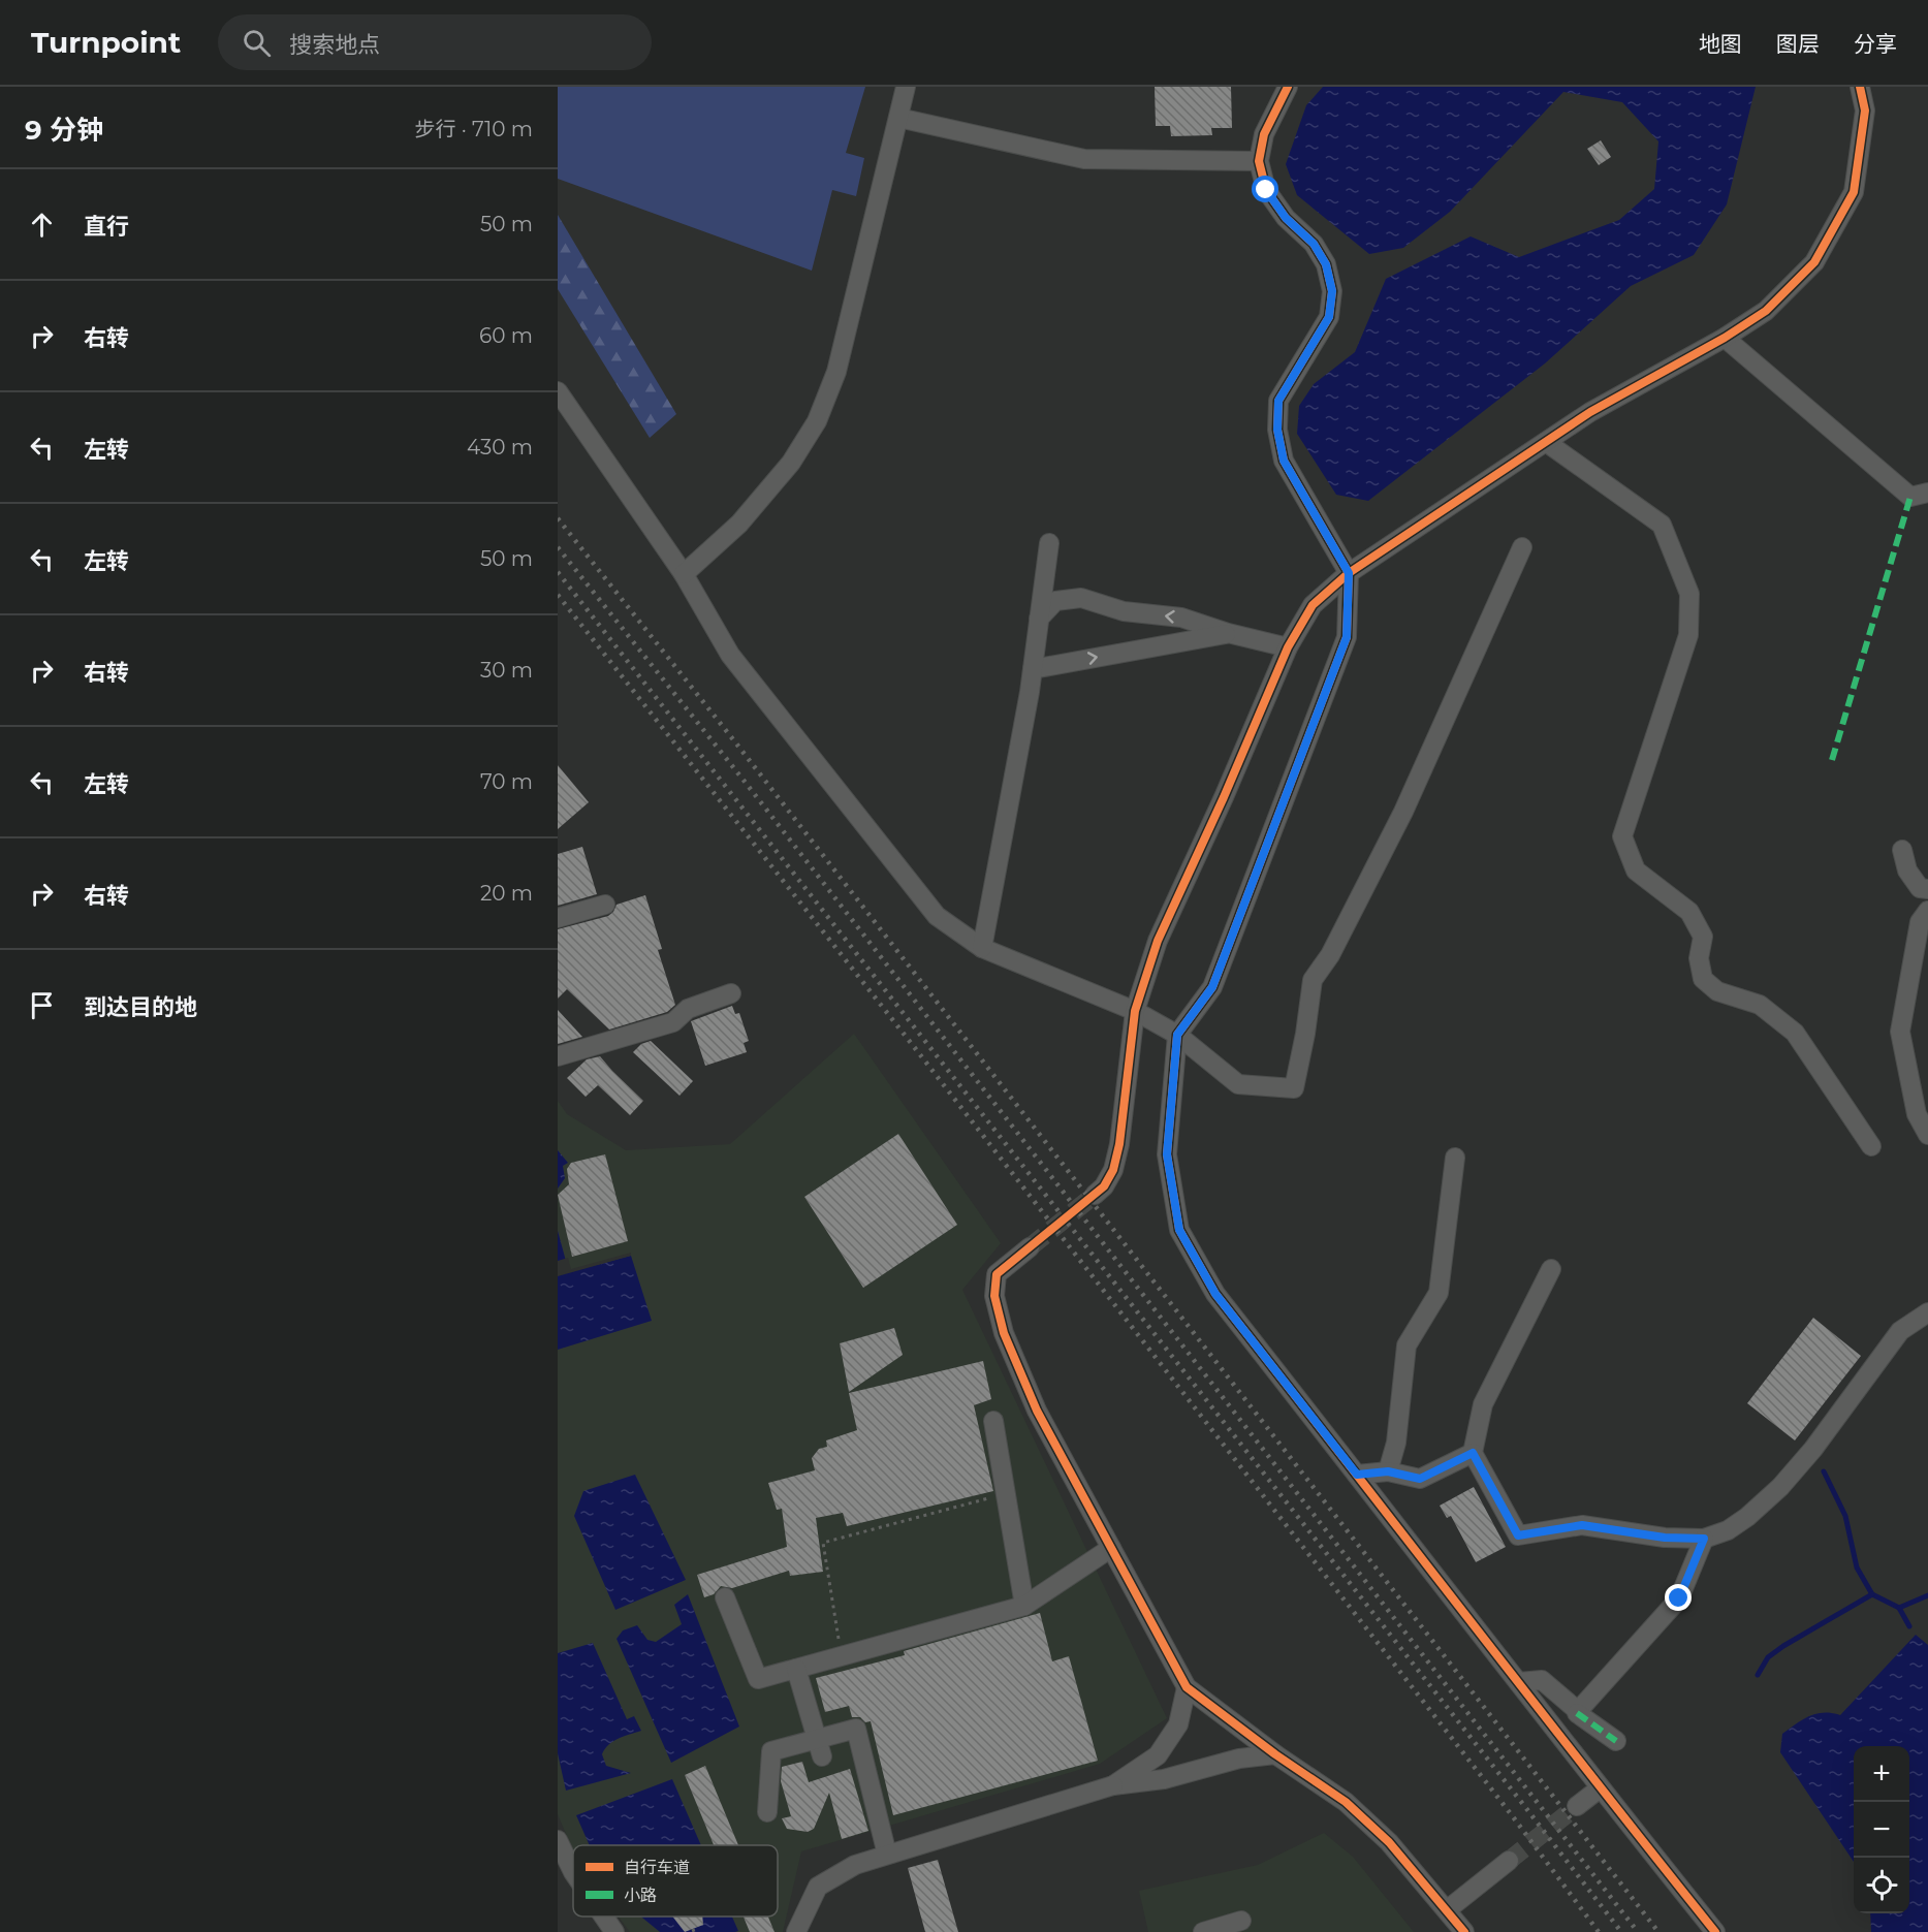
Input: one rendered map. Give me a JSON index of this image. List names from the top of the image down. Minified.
{"legend":["自行车道","小路"],"page":{"header":"Turnpoint","search":"搜索地点","nav":["地图","图层","分享"],"heading":["9 分钟","步行 · 710 m"],"list":[["直行","50 m"],["右转","60 m"],["左转","430 m"],["左转","50 m"],["右转","30 m"],["左转","70 m"],["右转","20 m"],"到达目的地"],"map_buttons":["+","−"]}}
